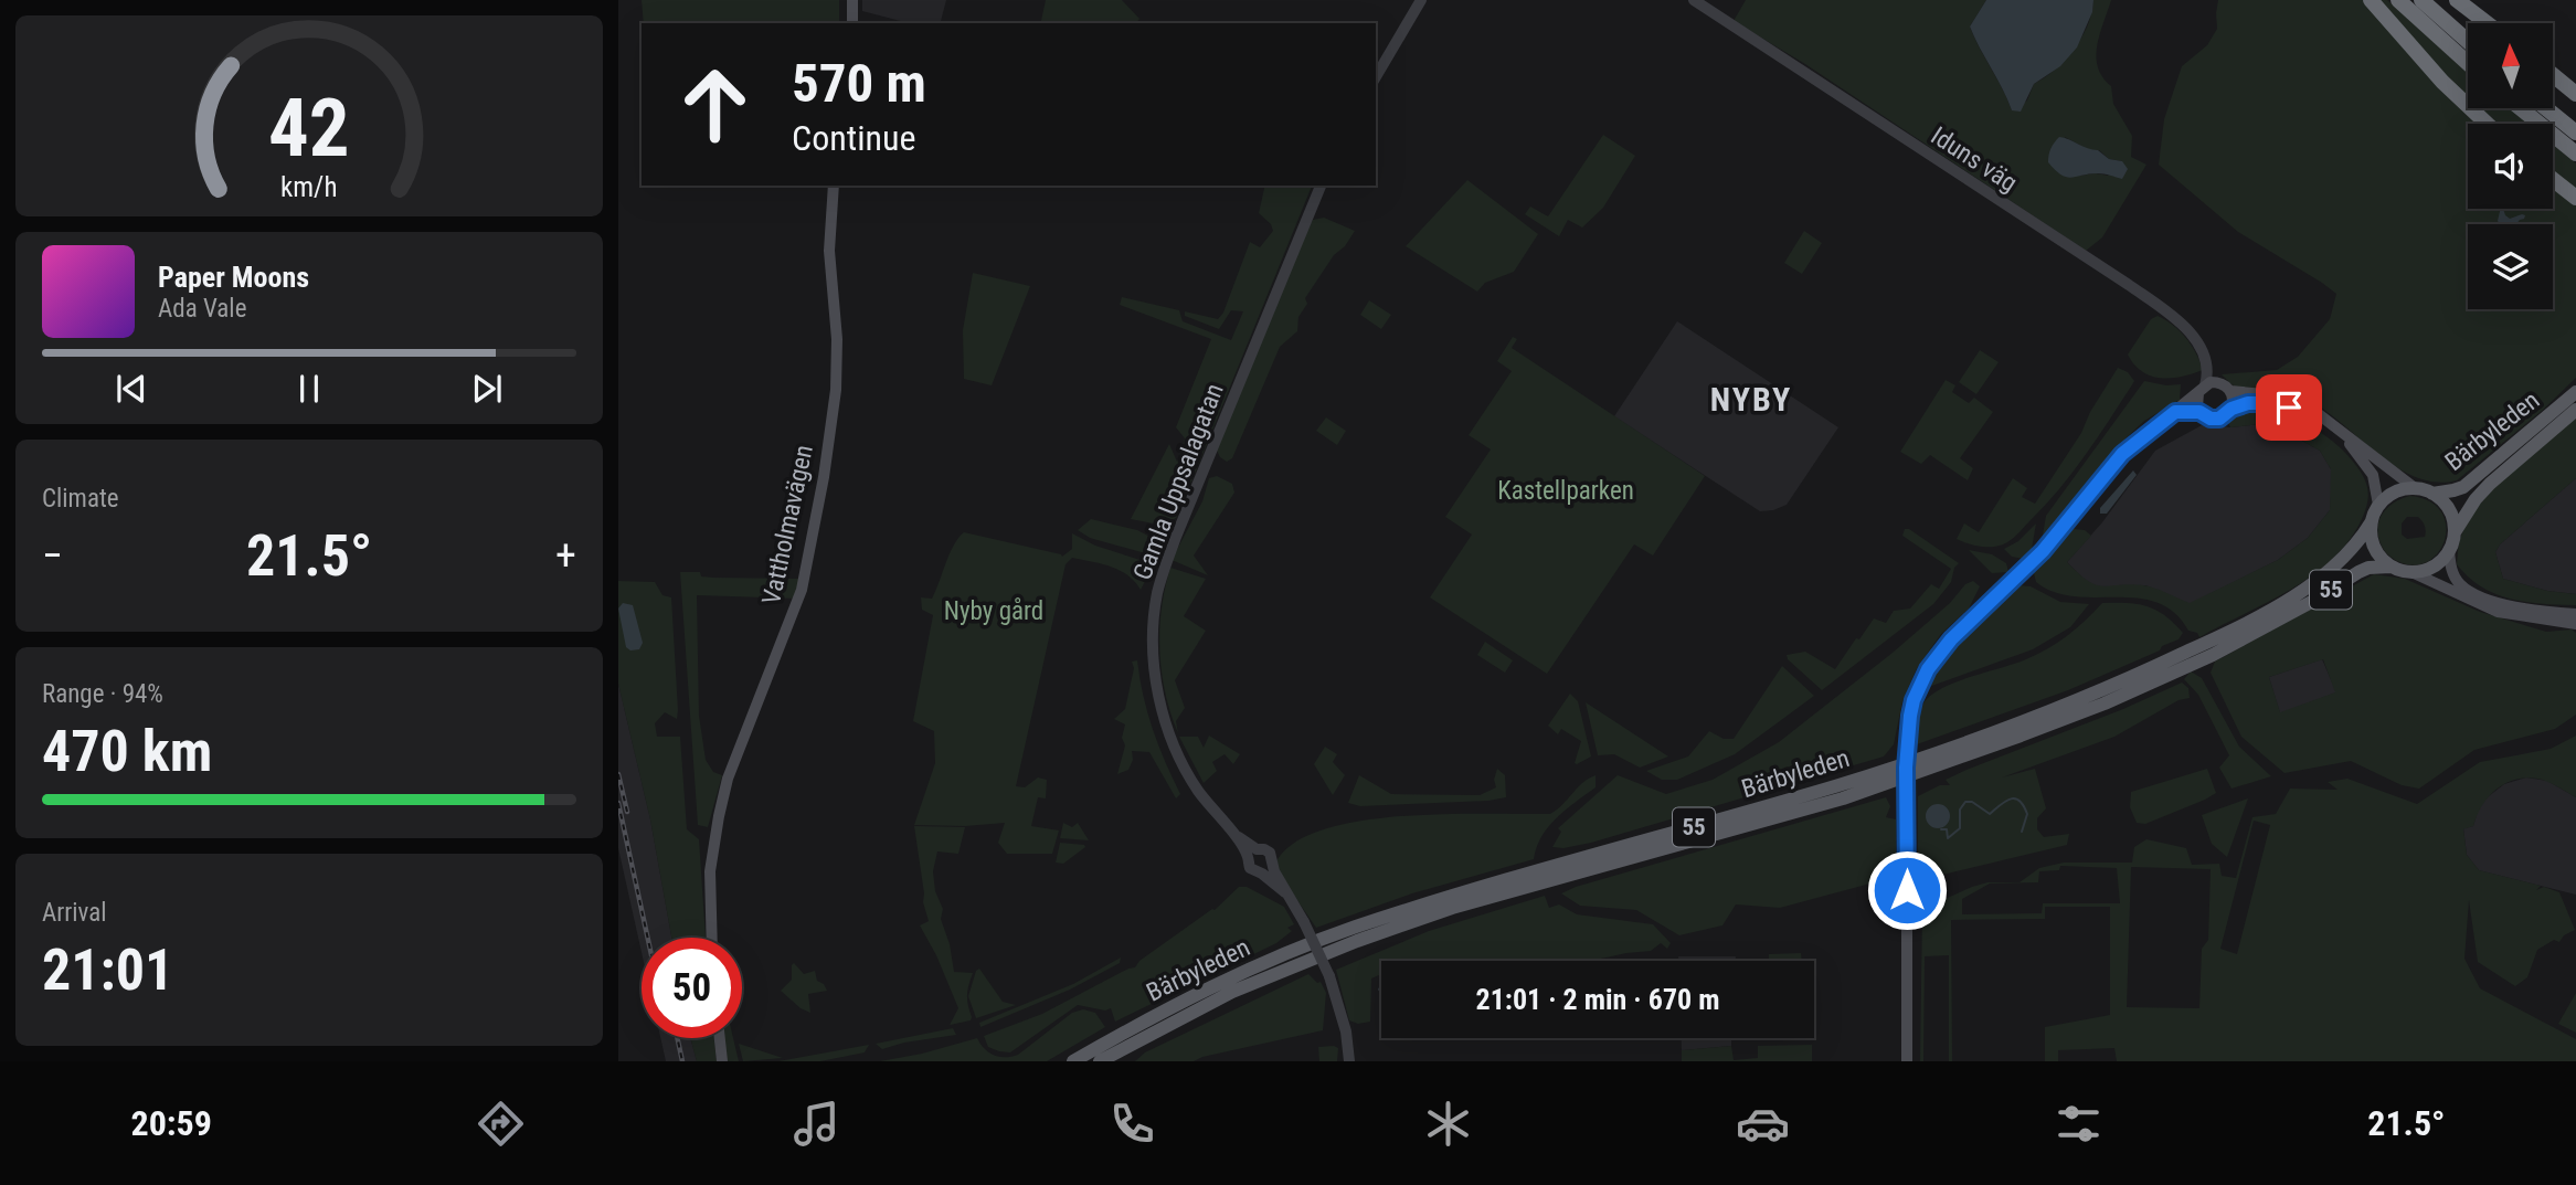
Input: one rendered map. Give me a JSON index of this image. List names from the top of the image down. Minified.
{"streets":{"main road":["Bärbyleden","Vattholmavägen","55"],"street":["Iduns väg","Gamla Uppsalagatan"]},"districts":["NYBY"],"parks":["Kastellparken","Nyby gård"],"north":"top","page":{"turn":["570 m","Continue"],"song":["Paper Moons","Ada Vale"],"tile":["Climate",["Range · 94%","470 km"],["Arrival","21:01"]],"heat":["−","21.5°","+"],"limit":"50","trip":"21:01 · 2 min · 670 m","tabs":["20:59","21.5°"],"gauge":["42","km/h"]}}
